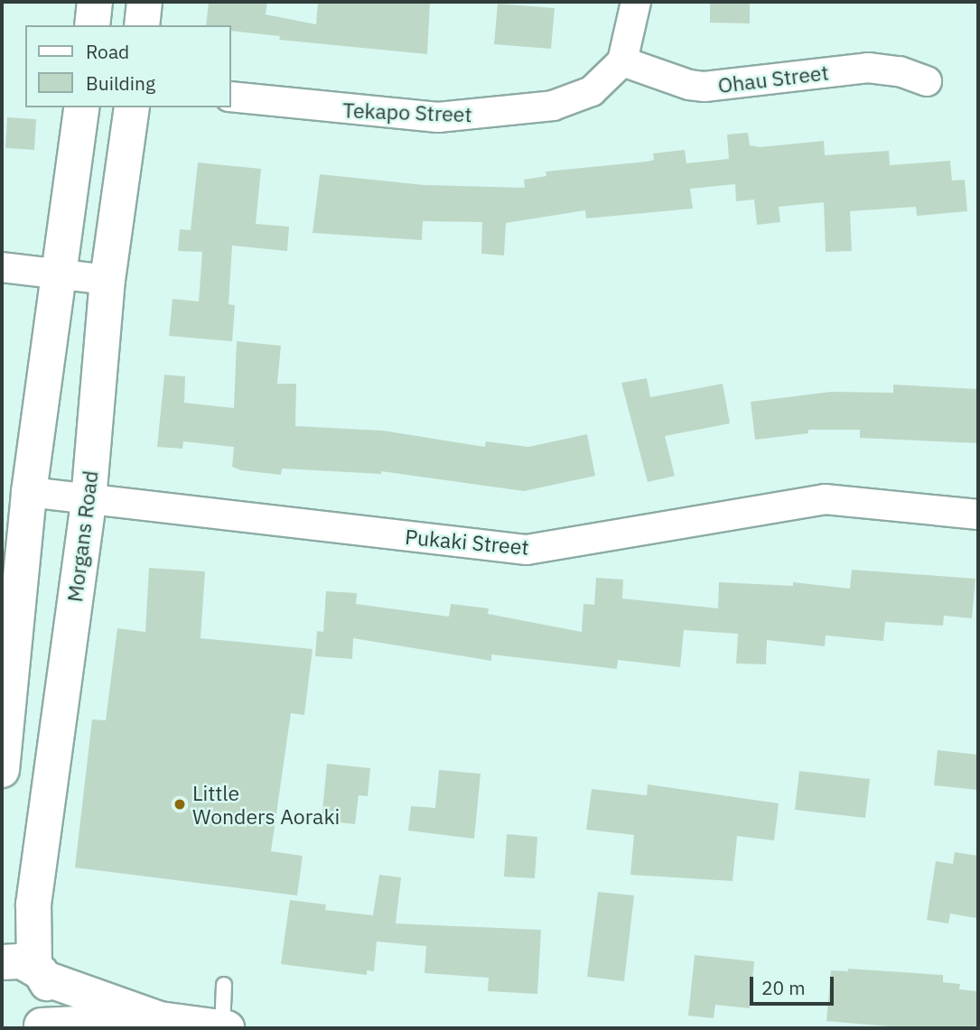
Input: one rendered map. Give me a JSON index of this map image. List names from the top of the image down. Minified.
{"streets":{"street":["Ohau Street","Tekapo Street","Morgans Road","Pukaki Street"]},"crossings":[["Ohau Street","Tekapo Street"],["Morgans Road","Pukaki Street"]],"places":["Little Wonders Aoraki"],"legend":["Road","Building"],"scale_bar":"20 m"}
